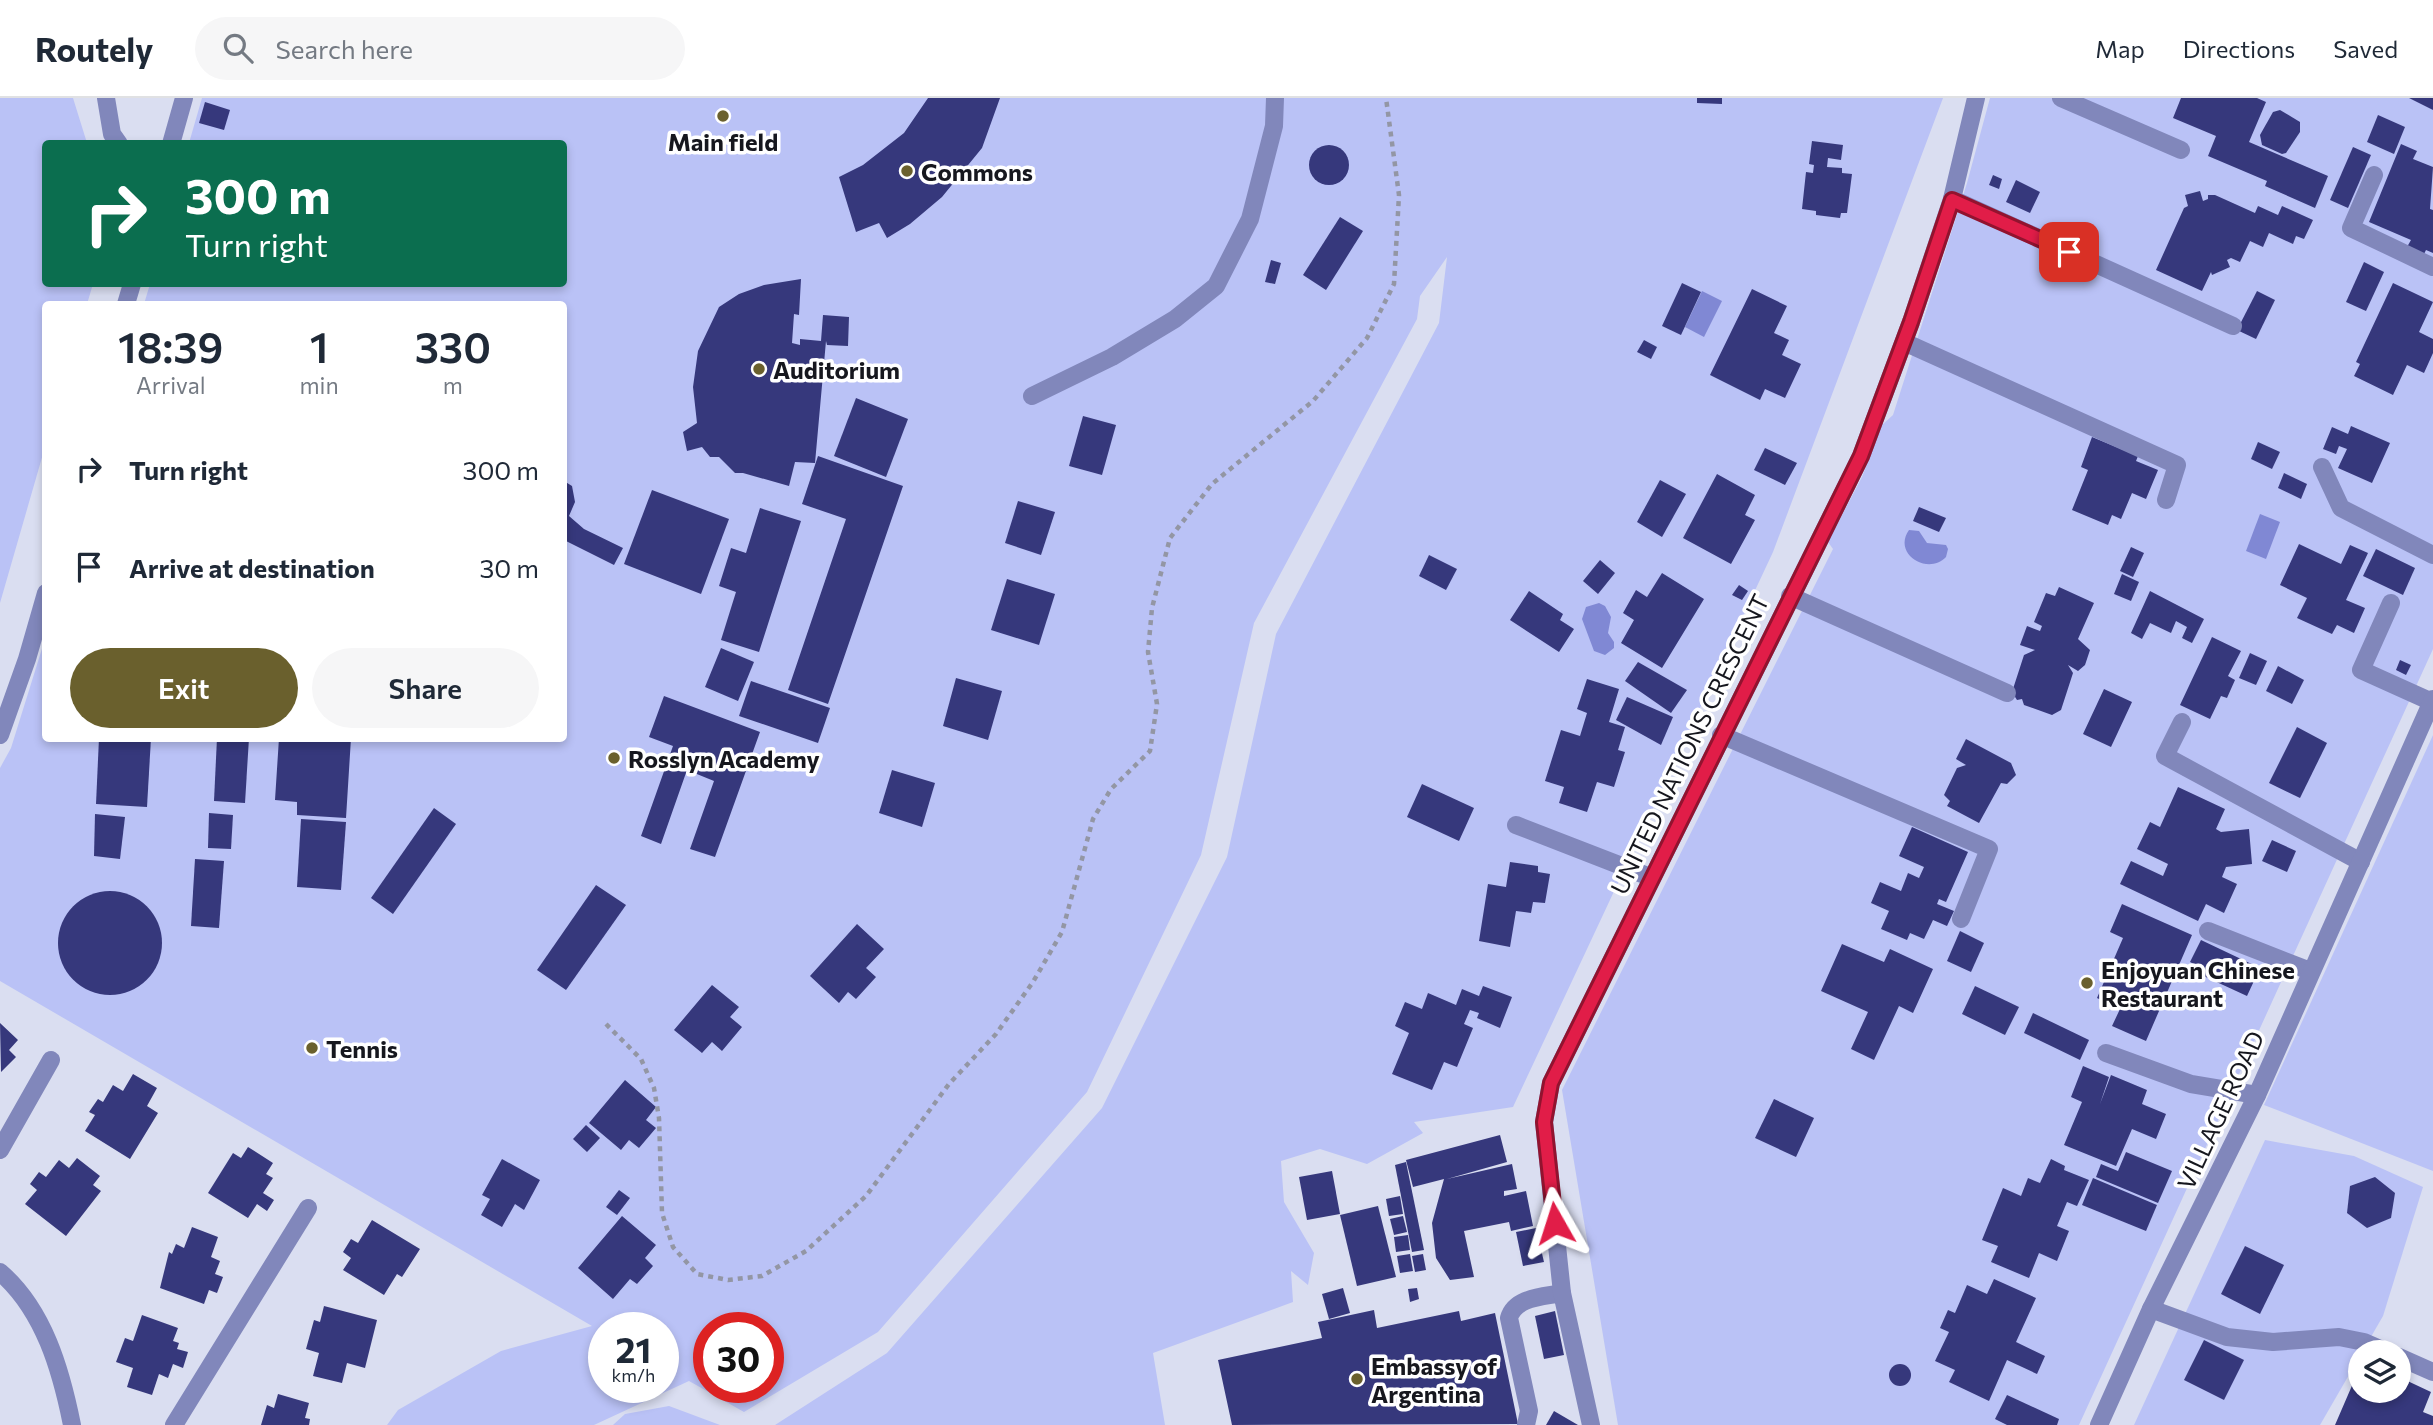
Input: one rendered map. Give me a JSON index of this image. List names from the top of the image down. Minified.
{"streets":{"street":["UNITED NATIONS CRESCENT","VILLAGE ROAD"]},"places":["Main field","Commons","Auditorium","Rosslyn Academy","Enjoyuan Chinese Restaurant","Tennis","Embassy of Argentina"],"page":{"header":"Routely","search":"Search here","nav":["Map","Directions","Saved"],"turn":["300 m","Turn right"],"eta":["18:39","Arrival","1","min","330","m"],"list":[{"name":"Turn right","value":"300 m"},{"name":"Arrive at destination","value":"30 m"}],"buttons":["Exit","Share"],"speed":"21 km/h","limit":"30"}}
